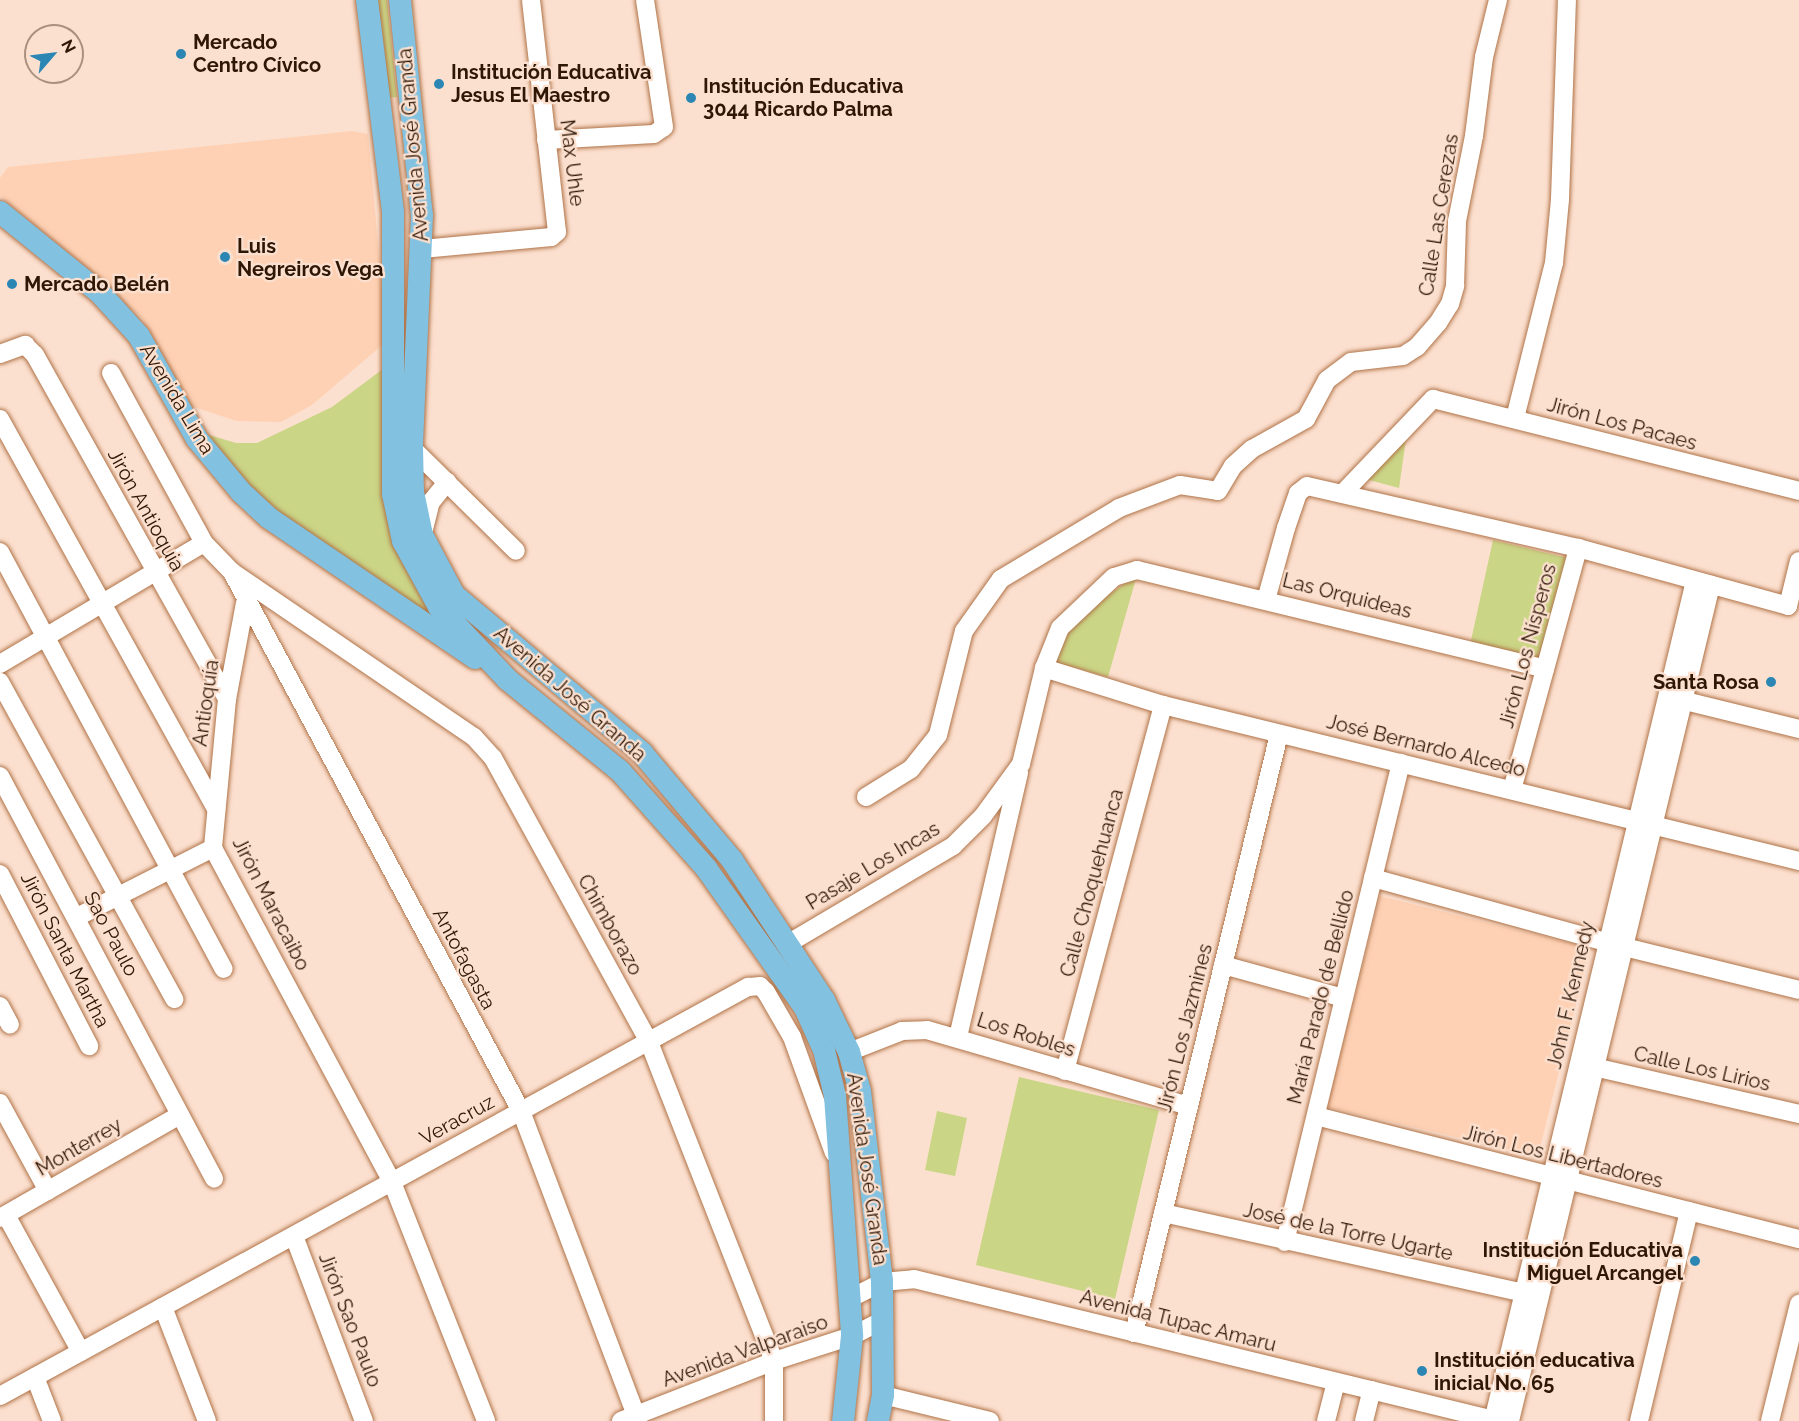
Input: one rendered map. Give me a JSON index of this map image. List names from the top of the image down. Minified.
{"streets":{"main road":["Avenida José Granda","Avenida Lima"],"street":["Max Uhle","Calle Las Cerezas","Jirón Los Pacaes","Jirón Antioquia","Las Orquideas","Jirón Los Nísperos","Antioquía","José Bernardo Alcedo","Pasaje Los Incas","Calle Choquehuanca","Jirón Maracaibo","Chimborazo","Sao Paulo","Jirón Santa Martha","Antofagasta","John F. Kennedy","María Parado de Bellido","Jirón Los Jazmines","Los Robles","Calle Los Lirios","Veracruz","Monterrey","Jirón Los Libertadores","José de la Torre Ugarte","Jirón Sao Paulo","Avenida Tupac Amaru","Avenida Valparaiso"]},"crossings":[["Avenida José Granda","Max Uhle"],["Avenida José Granda","Avenida Lima"],["Avenida José Granda","Pasaje Los Incas"],["Avenida José Granda","Los Robles"],["Avenida José Granda","Veracruz"],["Avenida José Granda","Avenida Tupac Amaru"],["Avenida José Granda","Avenida Valparaiso"],["Jirón Antioquia","Antioquía"],["Las Orquideas","Jirón Los Nísperos"],["Las Orquideas","Pasaje Los Incas"],["Jirón Los Nísperos","José Bernardo Alcedo"],["Antioquía","Jirón Maracaibo"],["Antioquía","Antofagasta"],["José Bernardo Alcedo","Pasaje Los Incas"],["José Bernardo Alcedo","Calle Choquehuanca"],["José Bernardo Alcedo","John F. Kennedy"],["José Bernardo Alcedo","María Parado de Bellido"],["José Bernardo Alcedo","Jirón Los Jazmines"],["Pasaje Los Incas","Los Robles"],["Calle Choquehuanca","Los Robles"],["Jirón Maracaibo","Veracruz"],["Chimborazo","Antofagasta"],["Chimborazo","Veracruz"],["Chimborazo","Avenida Valparaiso"],["Sao Paulo","Monterrey"],["Antofagasta","Veracruz"],["Antofagasta","Avenida Valparaiso"],["John F. Kennedy","Calle Los Lirios"],["John F. Kennedy","Jirón Los Libertadores"],["John F. Kennedy","José de la Torre Ugarte"],["John F. Kennedy","Avenida Tupac Amaru"],["María Parado de Bellido","Jirón Los Libertadores"],["María Parado de Bellido","José de la Torre Ugarte"],["Jirón Los Jazmines","Los Robles"],["Jirón Los Jazmines","José de la Torre Ugarte"],["Jirón Los Jazmines","Avenida Tupac Amaru"],["Veracruz","Jirón Sao Paulo"]],"places":["Mercado Centro Cívico","Institución Educativa Jesus El Maestro","Institución Educativa 3044 Ricardo Palma","Luis Negreiros Vega","Mercado Belén","Santa Rosa","Institución Educativa Miguel Arcangel","Institución educativa inicial No. 65"],"north":"top right"}
